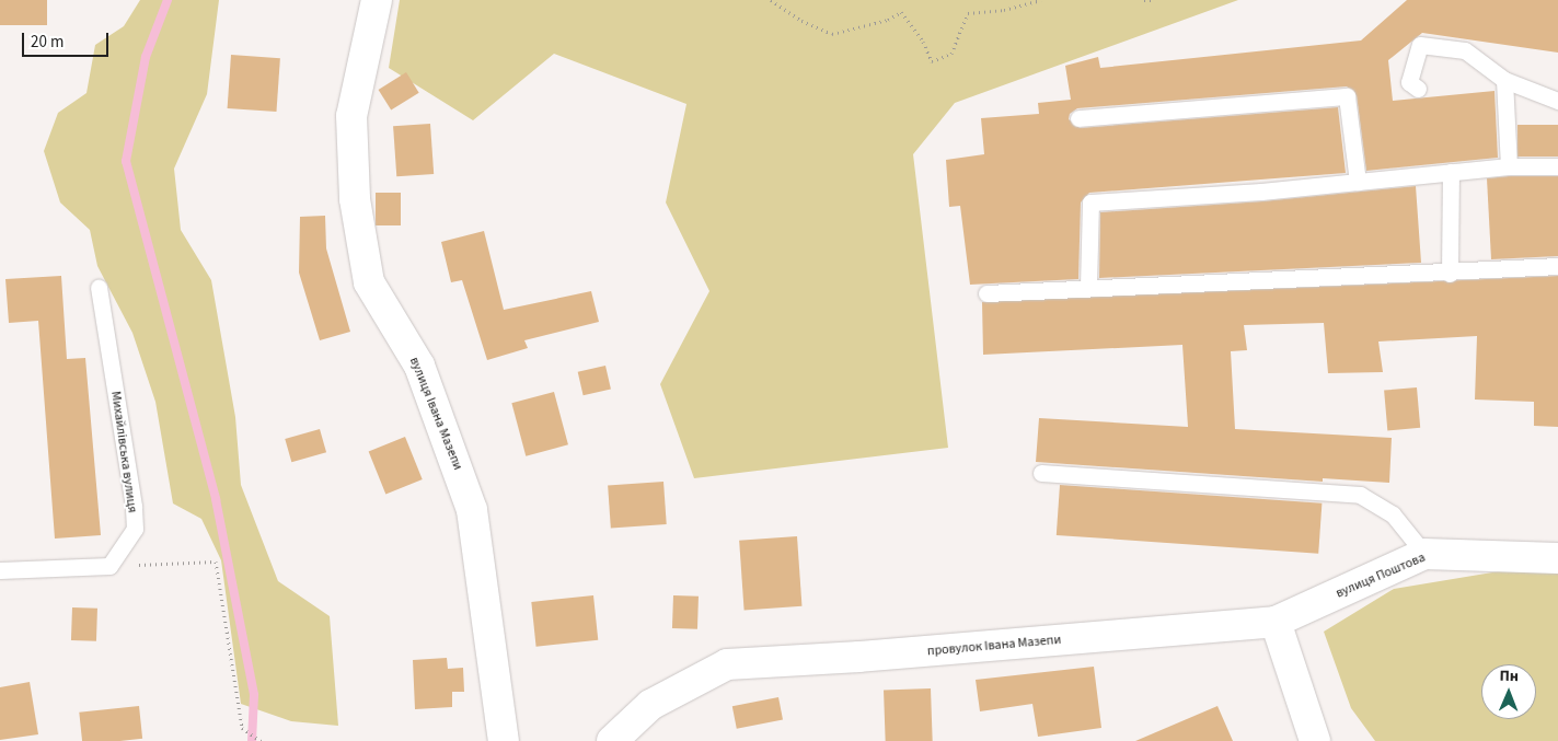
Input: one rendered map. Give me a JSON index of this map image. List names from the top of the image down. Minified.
{"streets":{"street":["вулиця Івана Мазепи","вулиця Поштова","провулок Івана Мазепи"],"lane":["Михайлівська вулиця"]},"crossings":[["вулиця Поштова","провулок Івана Мазепи"]],"scale_bar":"20 m","north":"top"}
